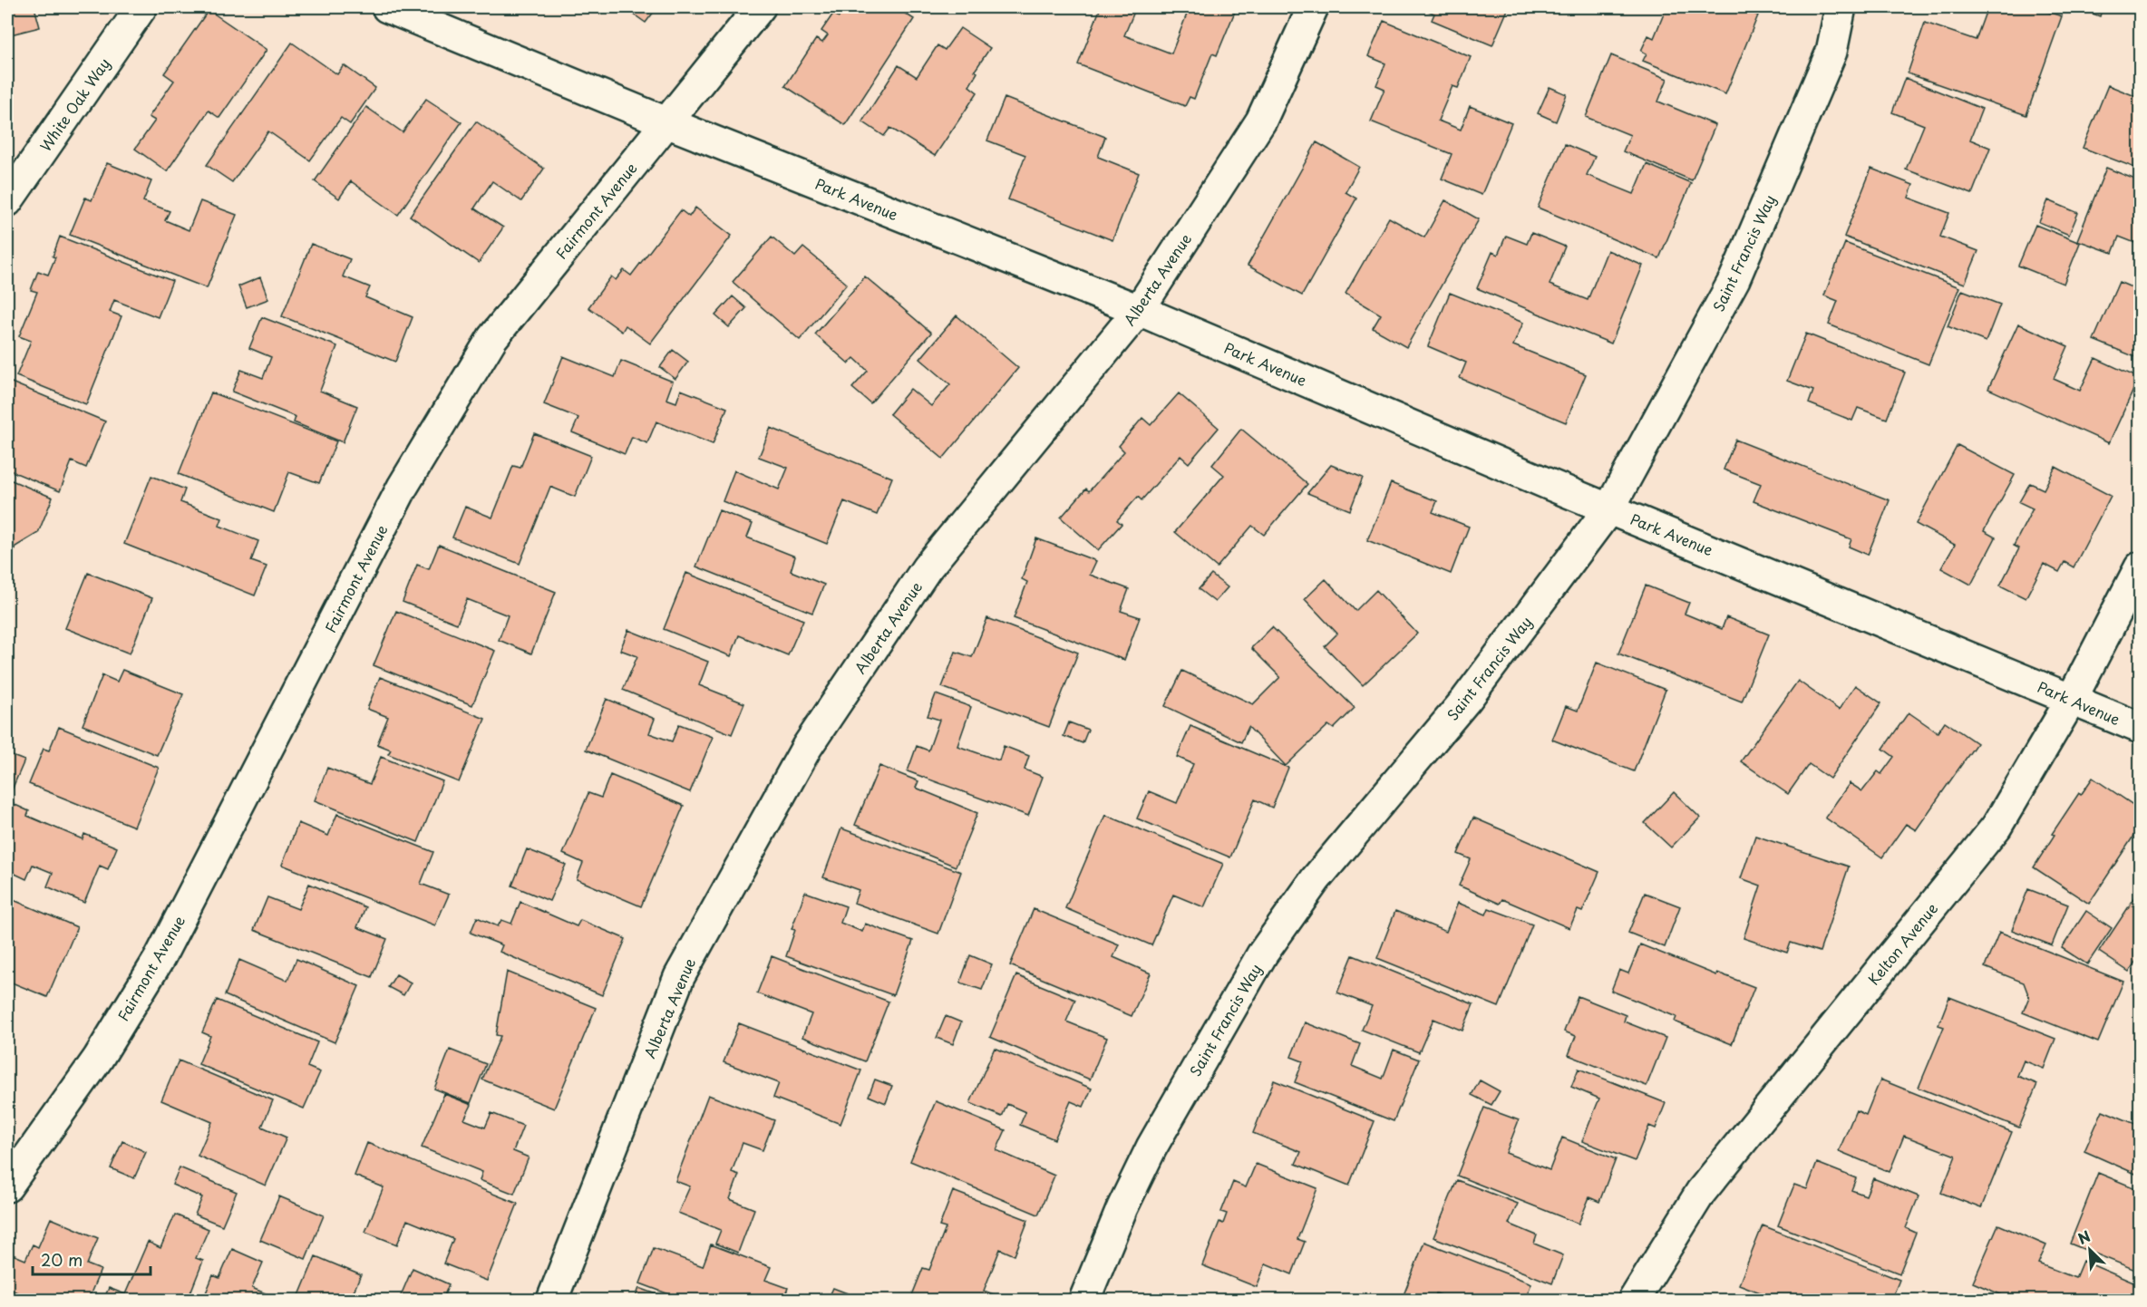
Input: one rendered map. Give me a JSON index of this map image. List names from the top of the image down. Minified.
{"streets":{"street":["White Oak Way","Park Avenue","Fairmont Avenue","Saint Francis Way","Alberta Avenue","Kelton Avenue"]},"crossings":[["Park Avenue","Fairmont Avenue"],["Park Avenue","Saint Francis Way"],["Park Avenue","Alberta Avenue"],["Park Avenue","Kelton Avenue"]],"scale_bar":"20 m","north":"top left"}
